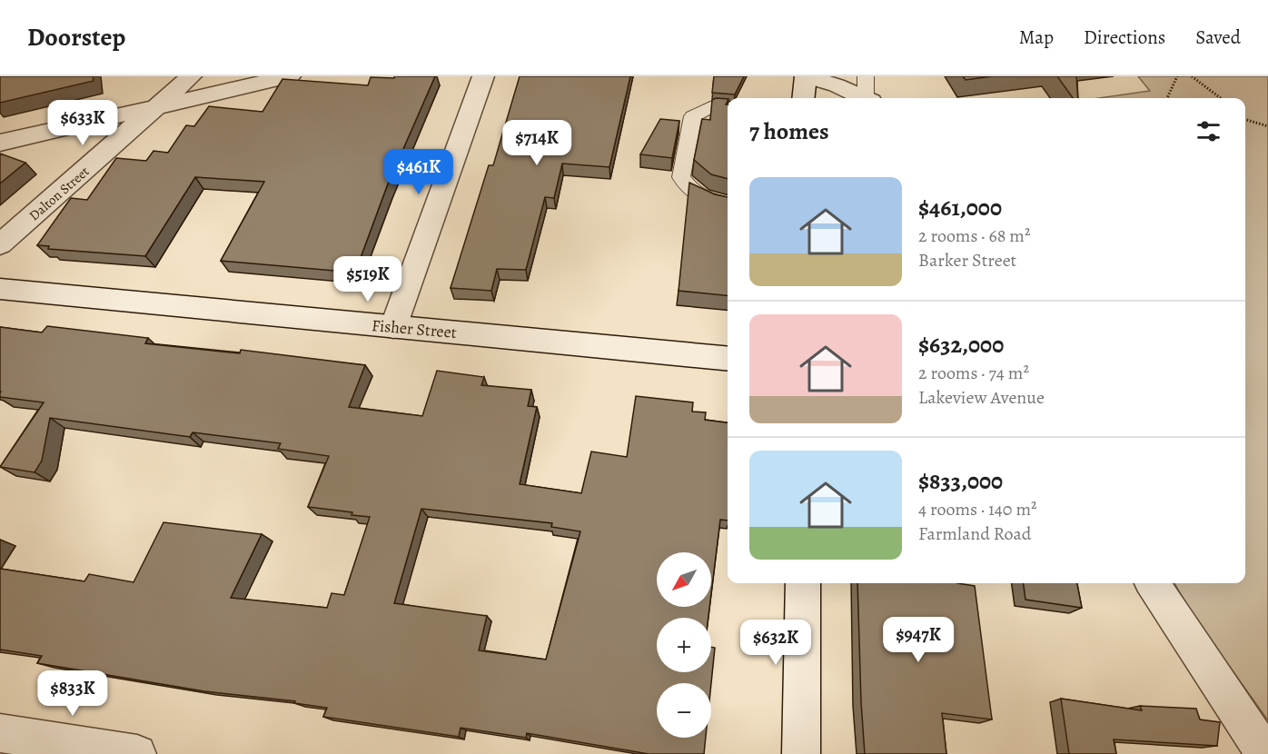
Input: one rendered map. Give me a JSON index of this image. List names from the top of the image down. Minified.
{"streets":{"street":["Dalton Street","Fisher Street"]},"north":"bottom left","page":{"header":"Doorstep","nav":["Map","Directions","Saved"],"heading":"7 homes","price":["$633K","$714K","$461K","$519K","$947K","$632K","$833K"],"list":[{"name":"$461,000","note":"2 rooms · 68 m² · Barker Street"},{"name":"$632,000","note":"2 rooms · 74 m² · Lakeview Avenue"},{"name":"$833,000","note":"4 rooms · 140 m² · Farmland Road"}],"map_buttons":["+","−"]}}
